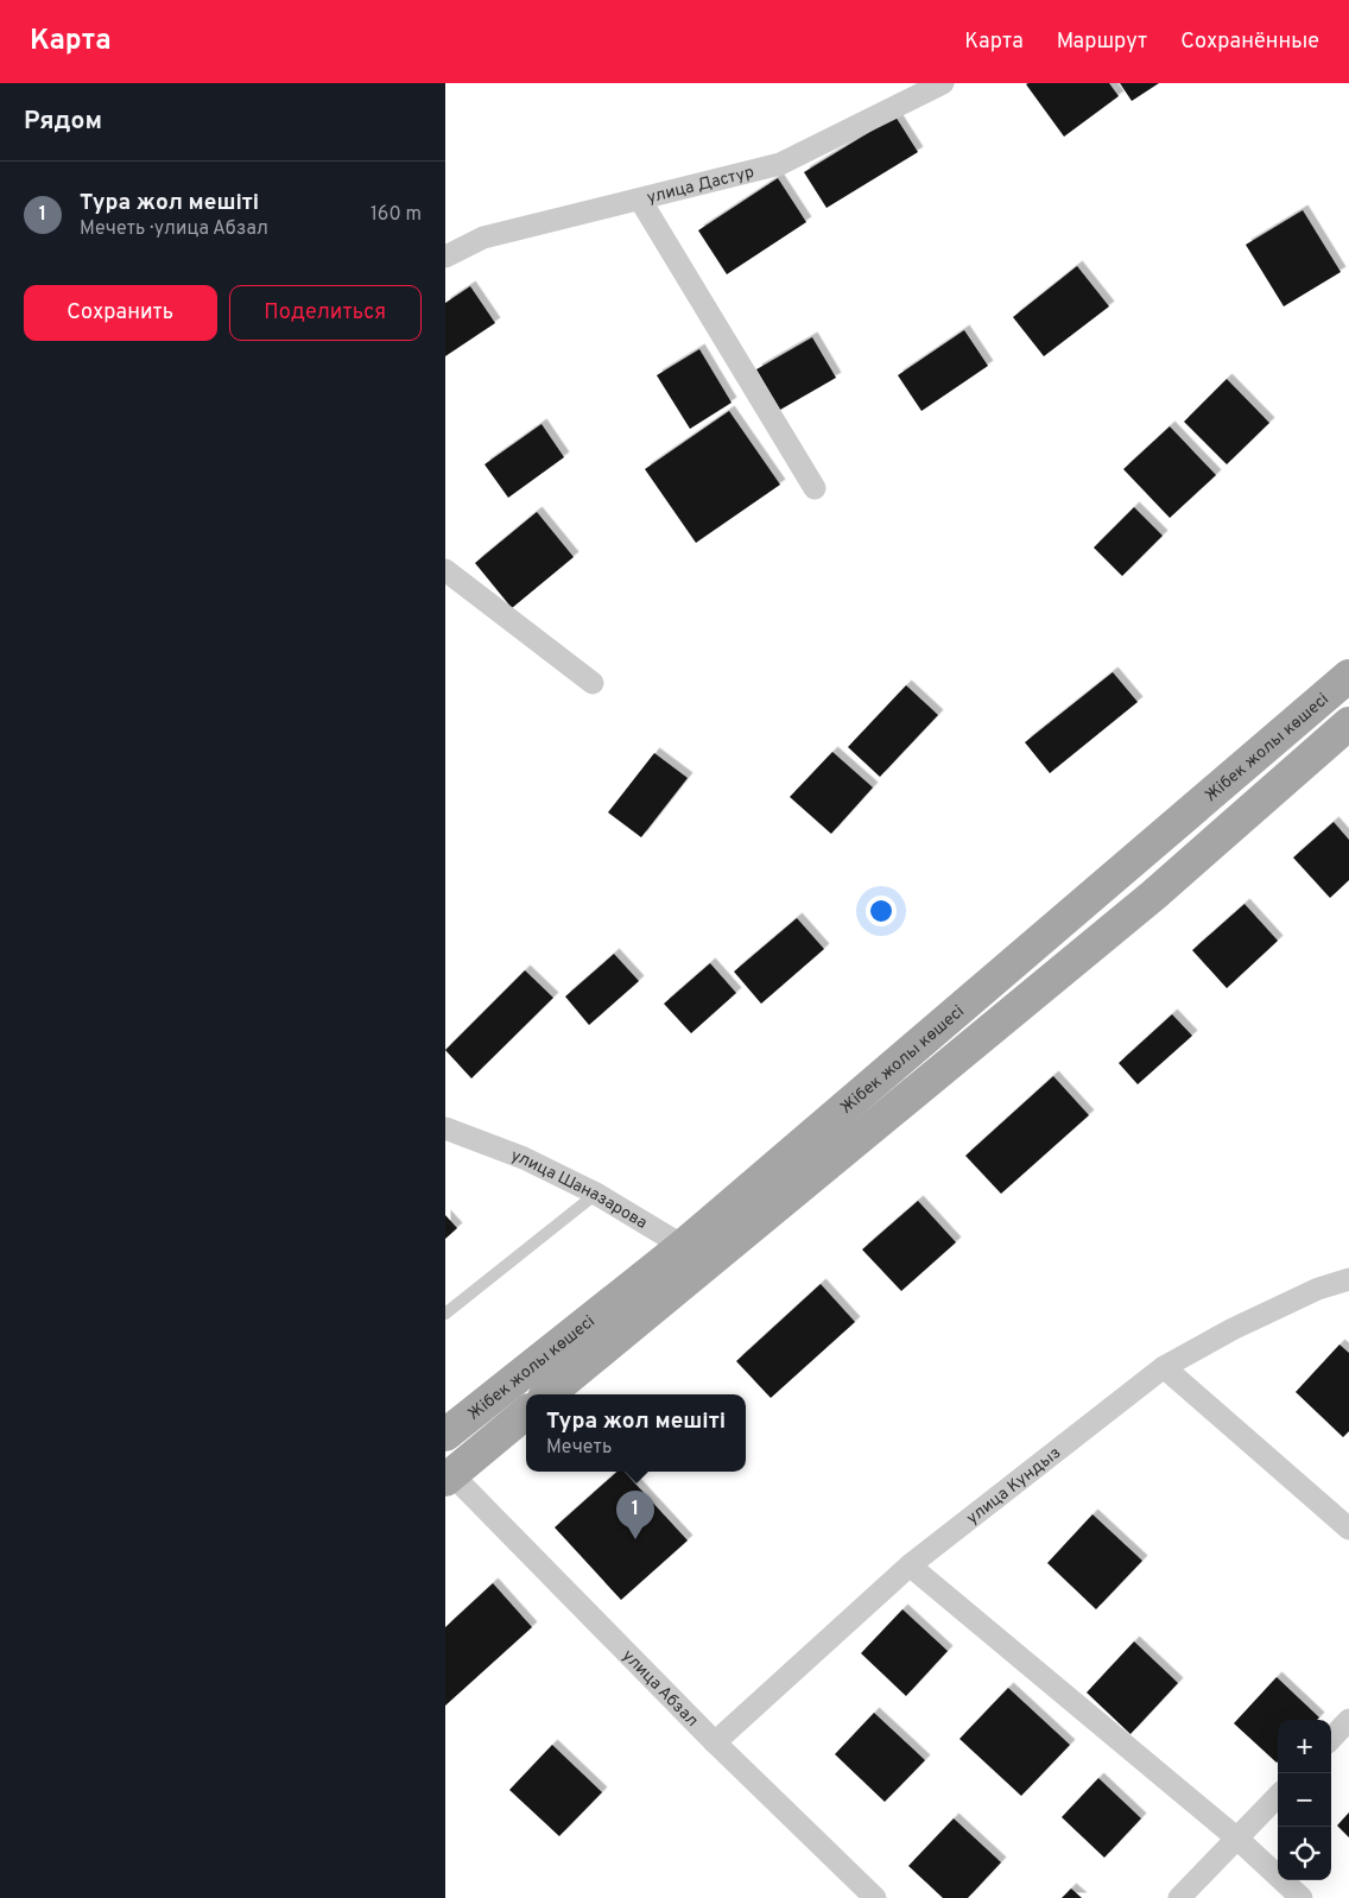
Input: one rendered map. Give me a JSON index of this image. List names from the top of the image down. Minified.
{"streets":{"main road":["Жібек жолы көшесі"],"street":["улица Дастур","улица Шаназарова","улица Кундыз","улица Абзал"]},"crossings":[["Жібек жолы көшесі","улица Шаназарова"],["Жібек жолы көшесі","улица Абзал"],["улица Кундыз","улица Абзал"]],"page":{"header":"Карта","nav":["Карта","Маршрут","Сохранённые"],"heading":"Рядом","list":[{"mark":"1","name":"Тура жол мешіті","note":"Мечеть · улица Абзал","value":"160 m"}],"buttons":["Сохранить","Поделиться"],"popup":["Тура жол мешіті","Мечеть"],"pins":"1","map_buttons":["+","−"]}}
